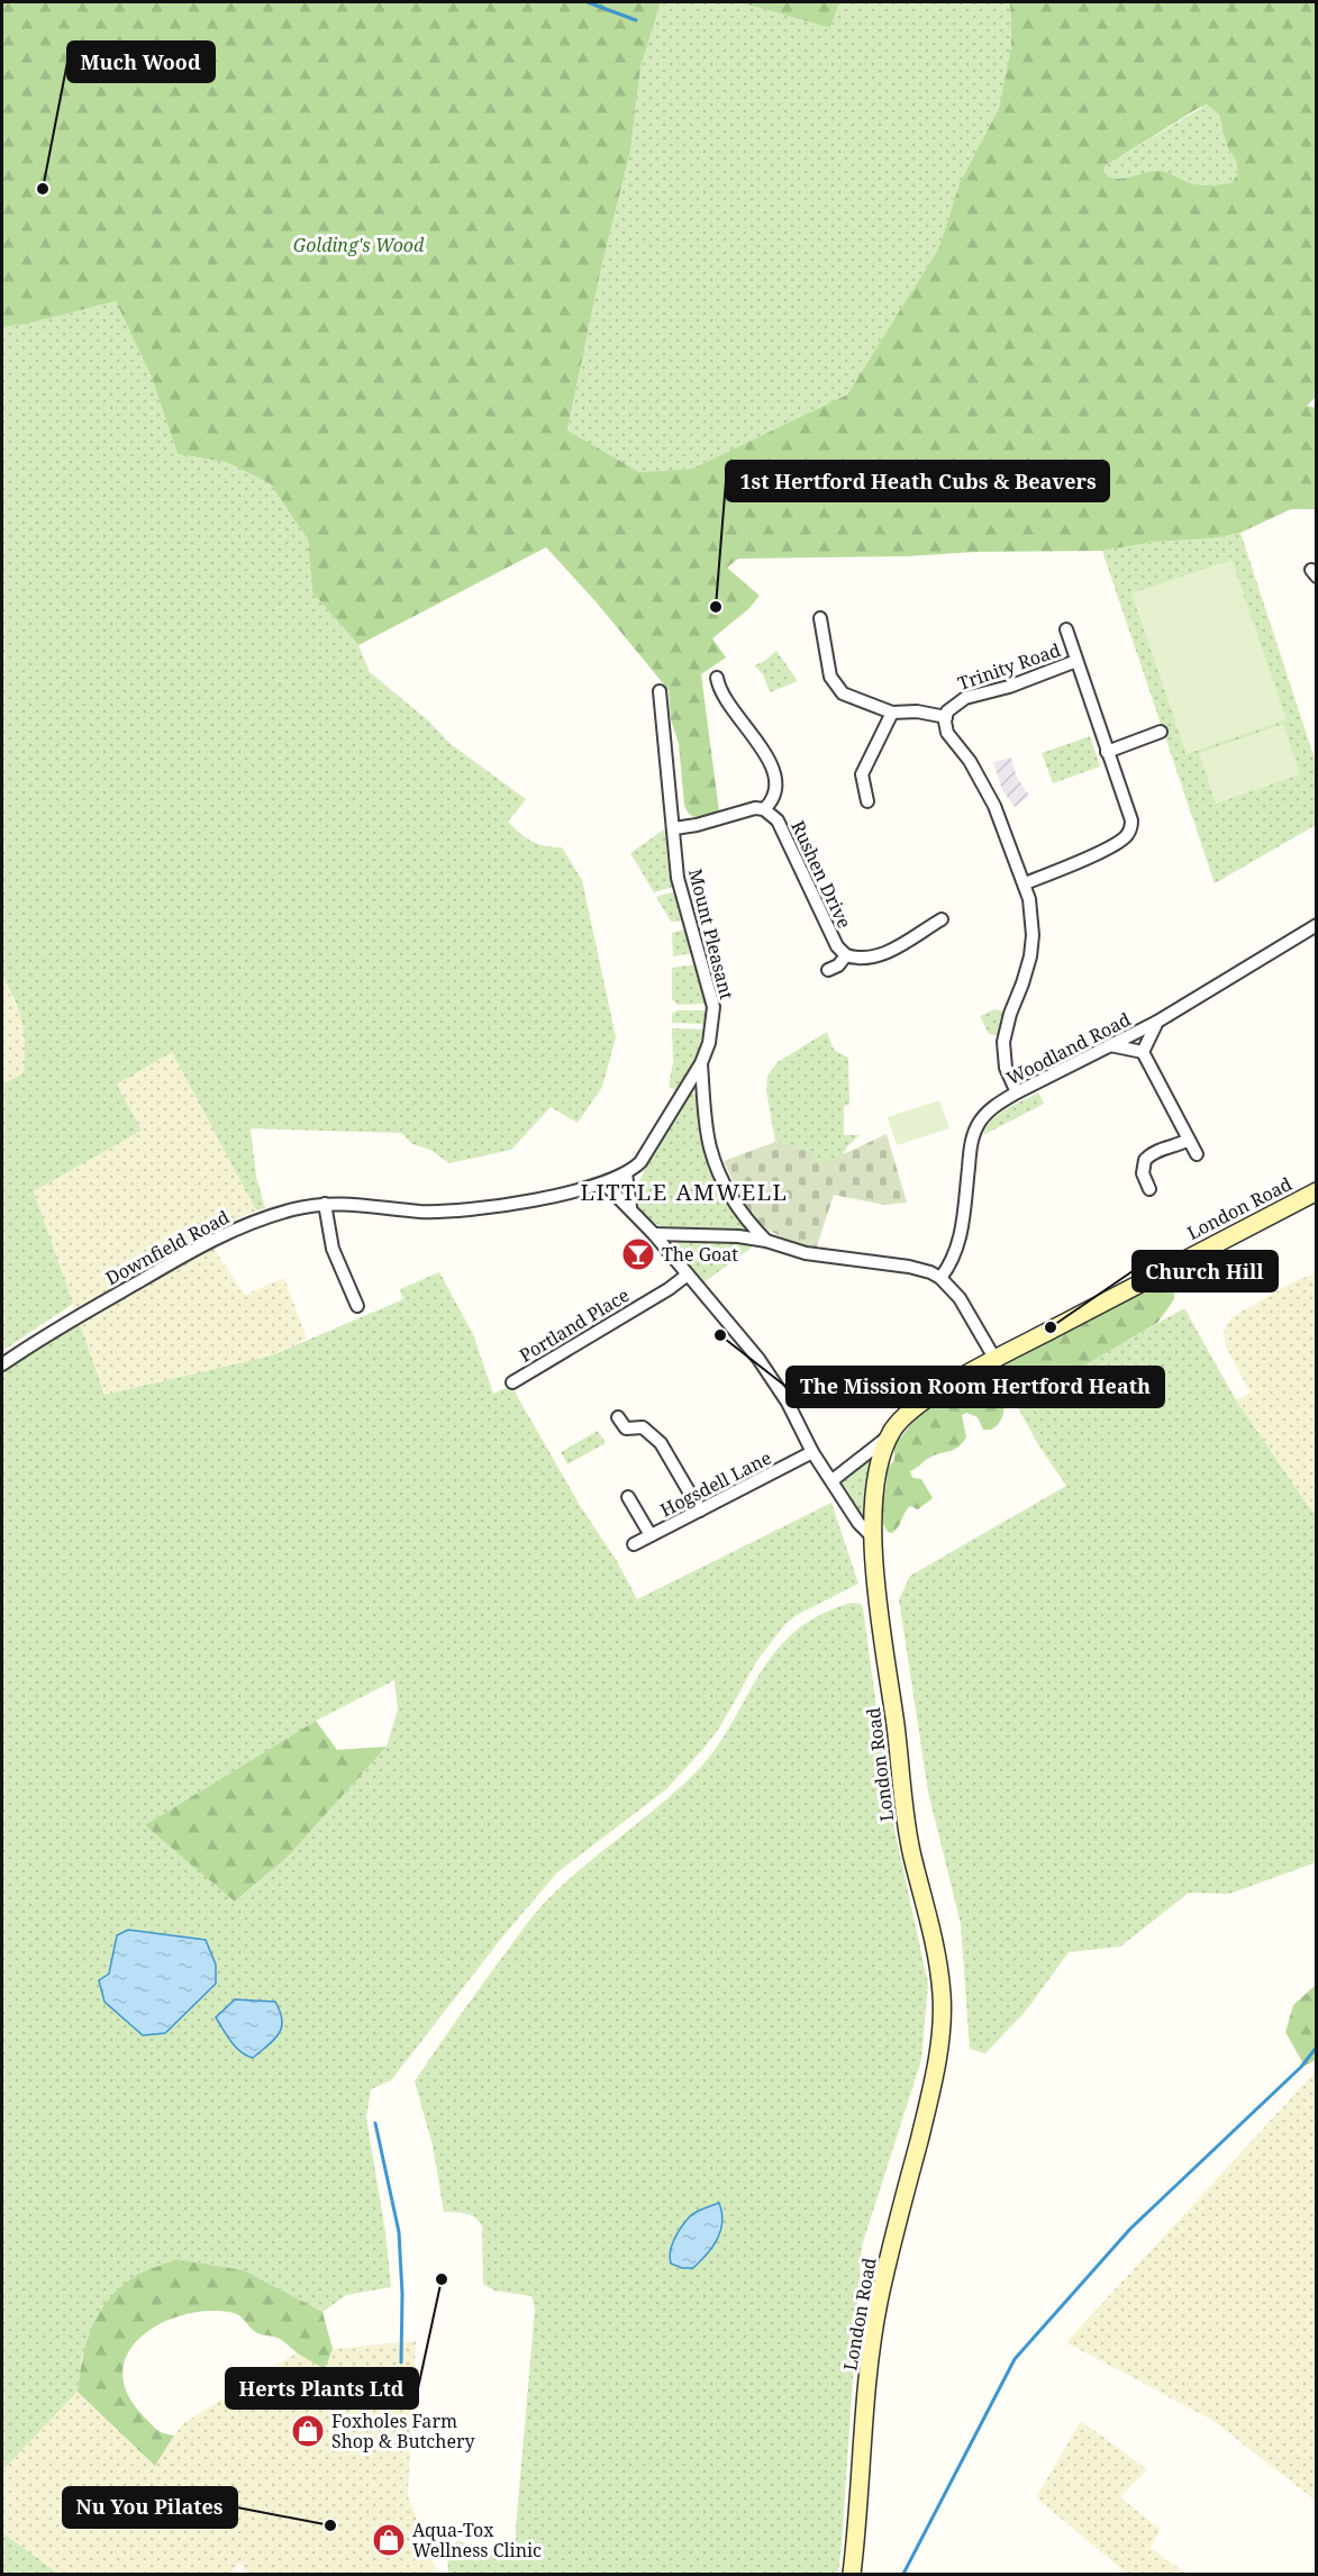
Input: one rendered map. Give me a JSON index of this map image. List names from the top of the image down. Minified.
{"streets":{"main road":["London Road"],"street":["Trinity Road","Rushen Drive","Mount Pleasant","Woodland Road","Downfield Road","Portland Place","Hogsdell Lane"]},"crossings":[["Trinity Road","Woodland Road"],["Mount Pleasant","Downfield Road"]],"districts":["LITTLE AMWELL"],"parks":["Golding's Wood"],"places":{"other":["Much Wood","1st Hertford Heath Cubs & Beavers","Church Hill","The Mission Room Hertford Heath","Herts Plants Ltd","Nu You Pilates"],"bar":["The Goat"],"shop":["Foxholes Farm Shop & Butchery","Aqua-Tox Wellness Clinic"]}}
